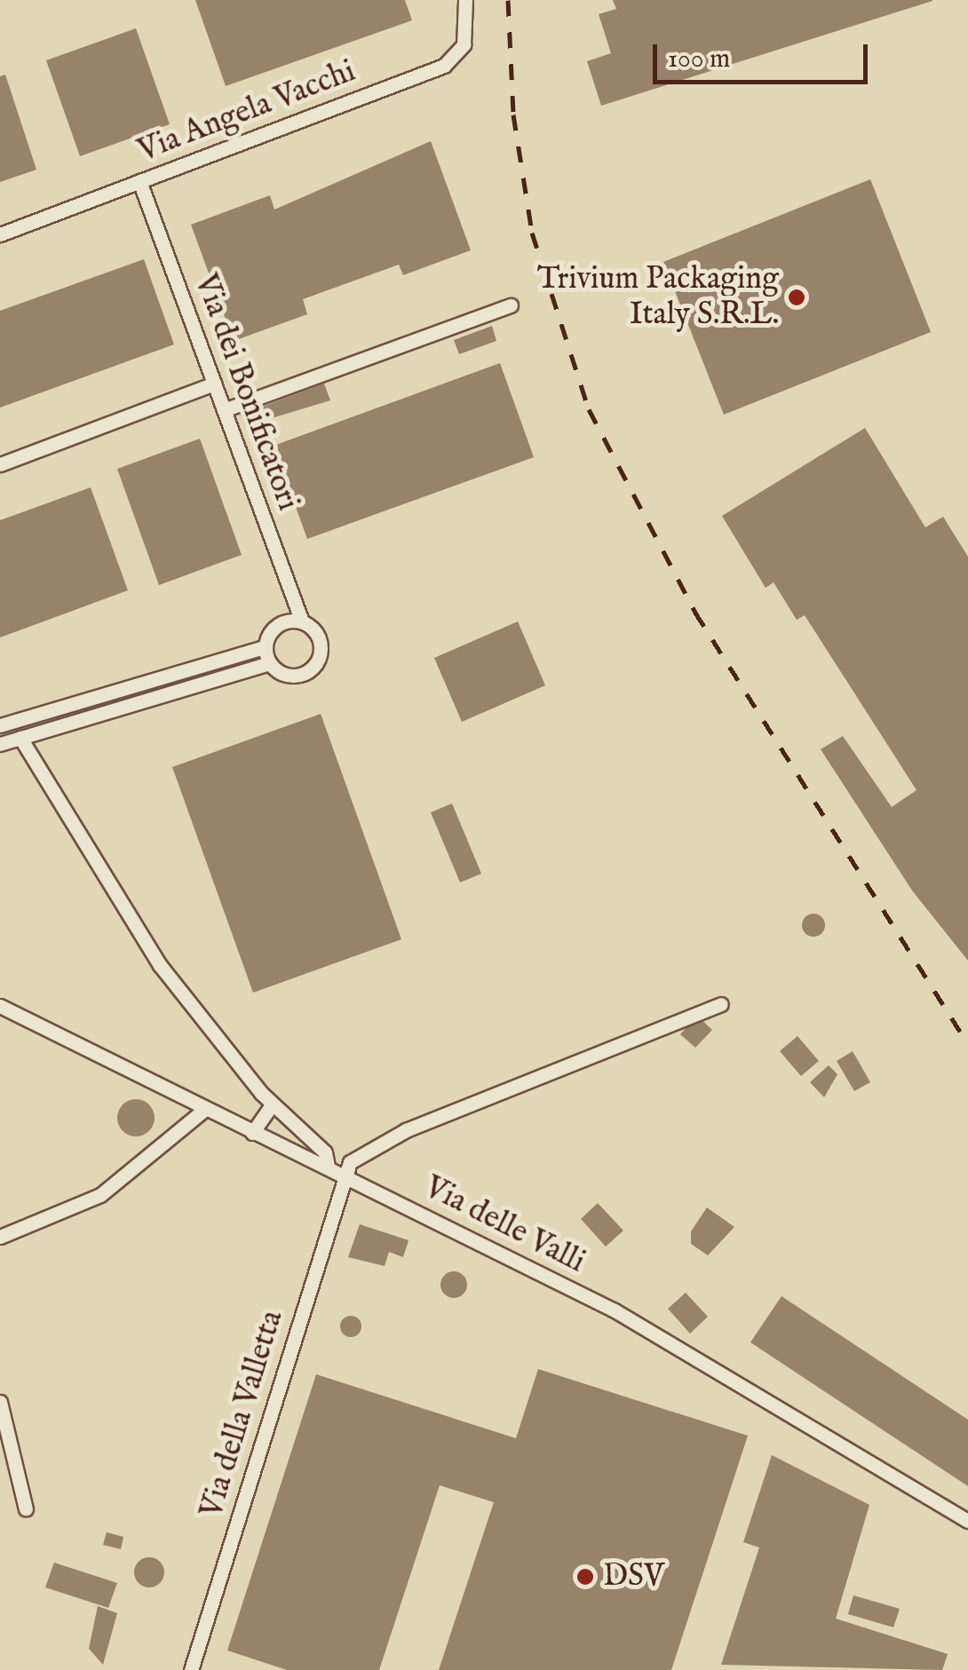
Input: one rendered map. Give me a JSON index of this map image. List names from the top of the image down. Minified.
{"streets":{"street":["Via Angela Vacchi","Via dei Bonificatori","Via delle Valli","Via della Valletta"]},"crossings":[["Via Angela Vacchi","Via dei Bonificatori"],["Via delle Valli","Via della Valletta"]],"places":["Trivium Packaging Italy S.R.L.","DSV"],"scale_bar":"100 m"}
